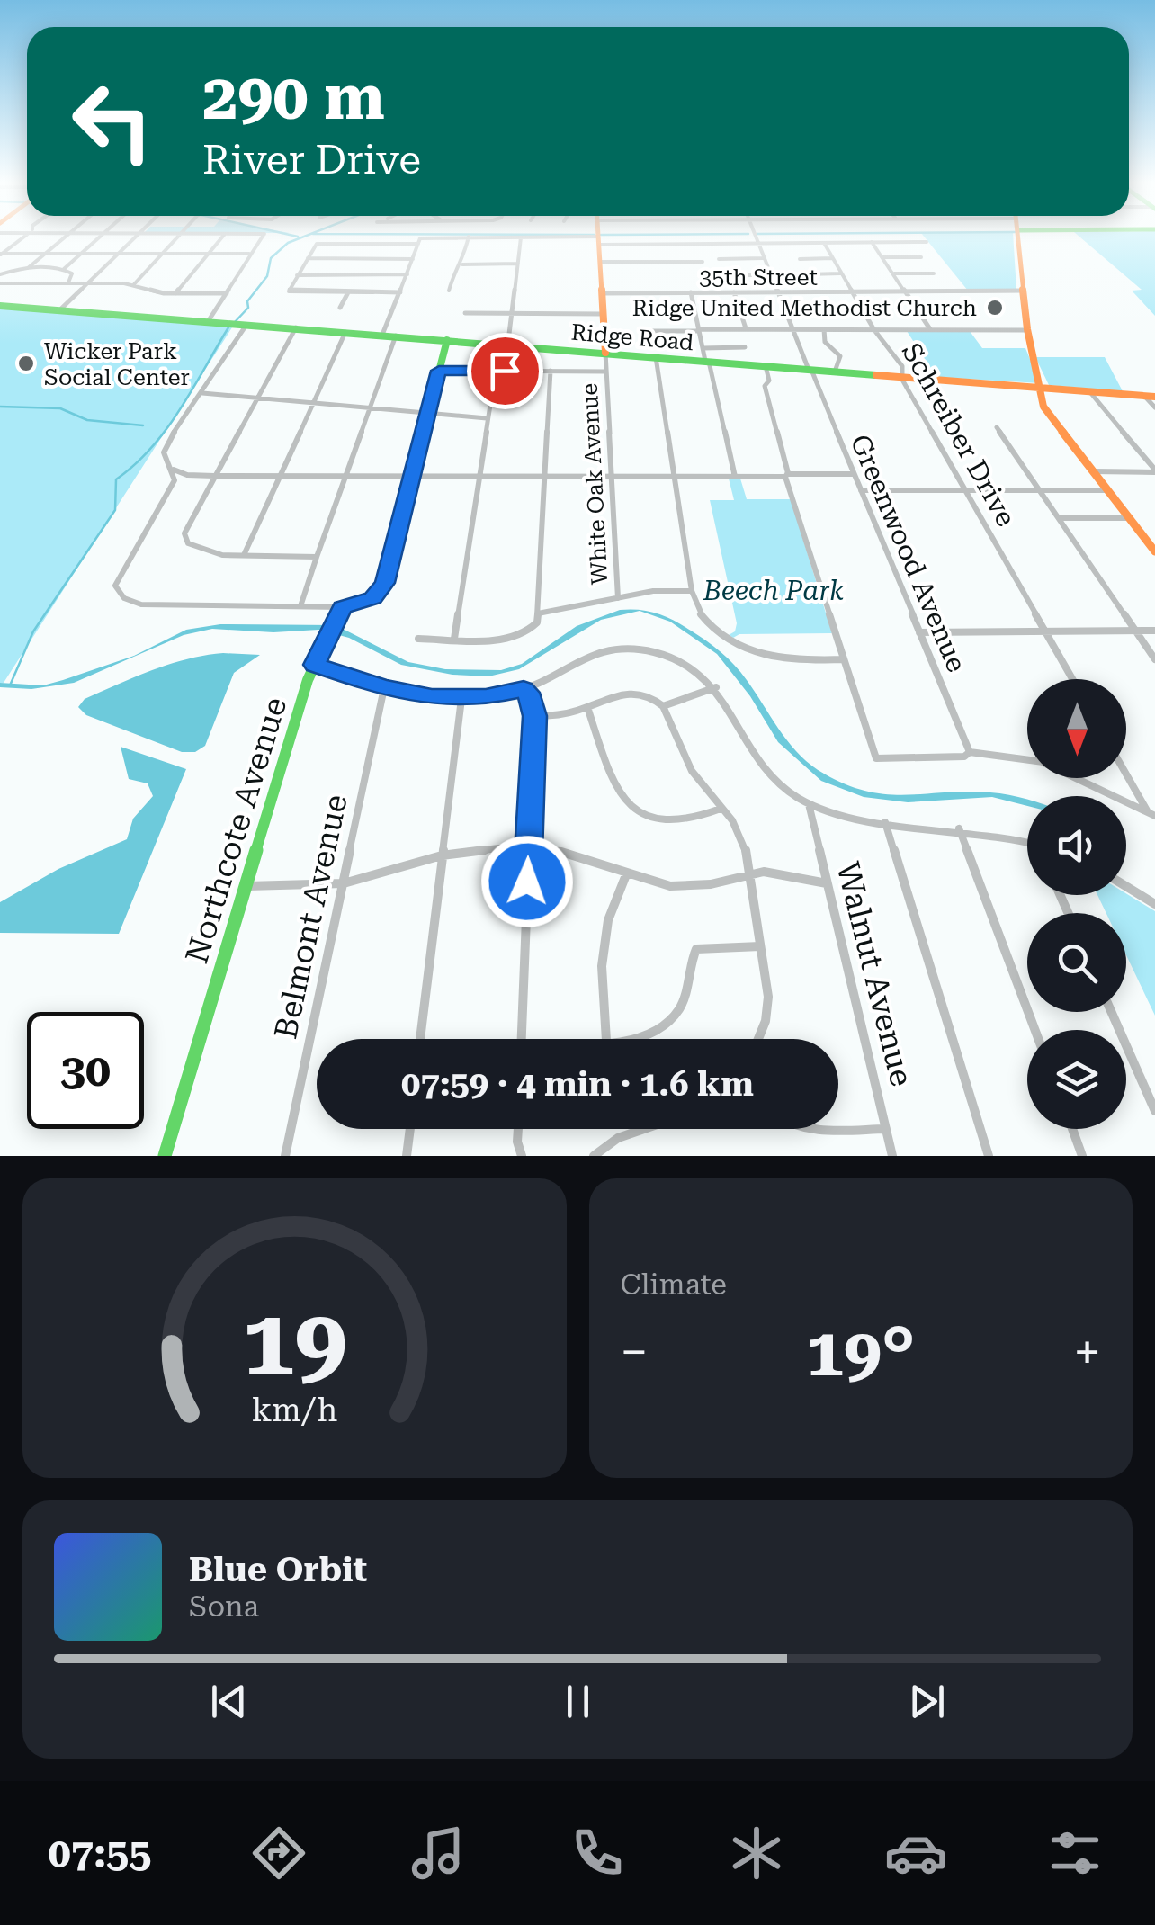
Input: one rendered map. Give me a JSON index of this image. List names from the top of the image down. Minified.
{"streets":{"main road":["Ridge Road","White Oak Avenue","Northcote Avenue"],"street":["35th Street","Schreiber Drive","Greenwood Avenue","Belmont Avenue","Walnut Avenue"]},"crossings":[["35th Street","Schreiber Drive"],["35th Street","White Oak Avenue"],["35th Street","Greenwood Avenue"],["Ridge Road","Schreiber Drive"],["Ridge Road","White Oak Avenue"],["Ridge Road","Greenwood Avenue"]],"parks":["Beech Park"],"places":["Ridge United Methodist Church","Wicker Park Social Center"],"north":"bottom","page":{"turn":["290 m","River Drive"],"limit":"30","trip":"07:59 · 4 min · 1.6 km","tile":"Climate","heat":["−","19°","+"],"song":["Blue Orbit","Sona"],"tabs":"07:55","gauge":["19","km/h"]}}
